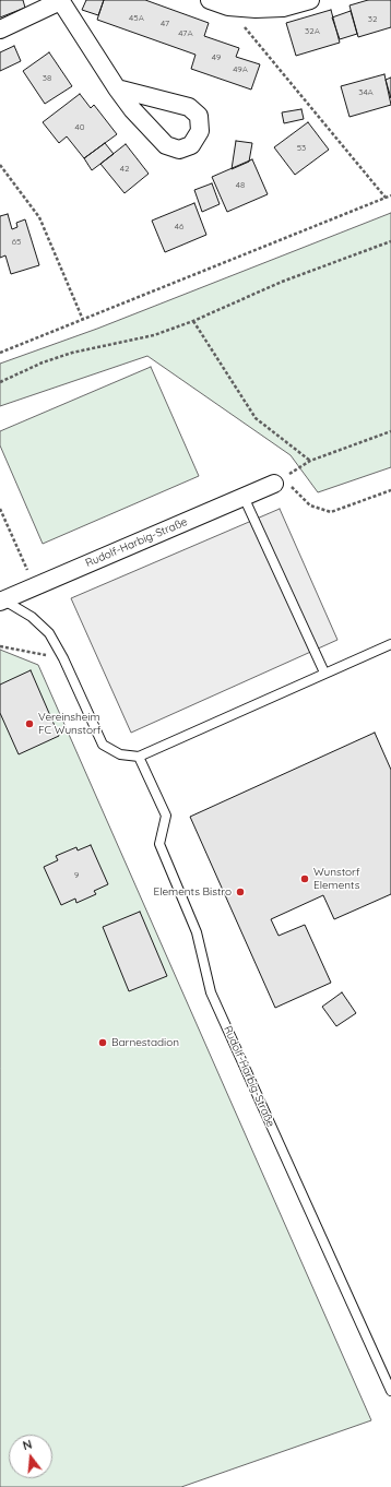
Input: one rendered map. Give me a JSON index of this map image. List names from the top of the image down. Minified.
{"streets":{"street":["Rudolf-Harbig-Straße"]},"places":["Vereinsheim FC Wunstorf","Wunstorf Elements","Elements Bistro","Barnestadion"],"house_numbers":["45A","32","47","32A","47A","49","49A","38","34A","40","53","42","48","46","65","9"],"north":"top"}
